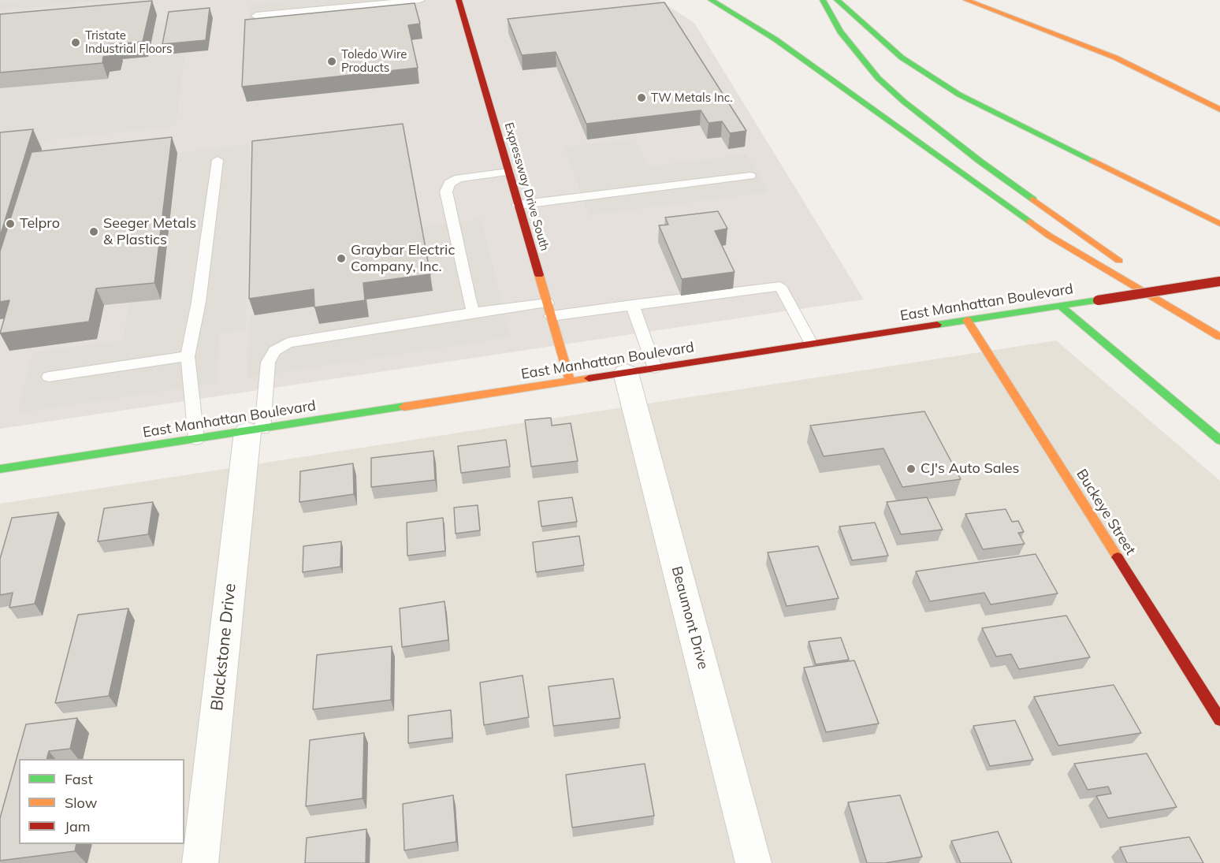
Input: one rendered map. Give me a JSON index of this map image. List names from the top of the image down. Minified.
{"streets":{"main road":["Expressway Drive South","East Manhattan Boulevard","Buckeye Street"],"street":["Beaumont Drive","Blackstone Drive"]},"crossings":[["Expressway Drive South","East Manhattan Boulevard"],["East Manhattan Boulevard","Buckeye Street"],["East Manhattan Boulevard","Beaumont Drive"],["East Manhattan Boulevard","Blackstone Drive"]],"places":["Tristate Industrial Floors","Toledo Wire Products","TW Metals Inc.","Telpro","Seeger Metals & Plastics","Graybar Electric Company, Inc.","CJ's Auto Sales"],"legend":["Fast","Slow","Jam"]}
